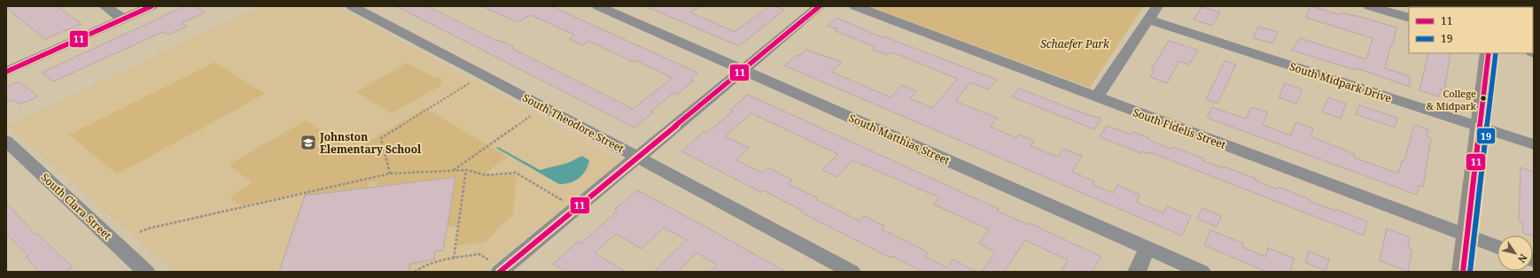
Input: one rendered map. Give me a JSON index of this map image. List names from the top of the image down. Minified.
{"streets":{"street":["South Midpark Drive","South Theodore Street","South Fidelis Street","South Matthias Street","South Clara Street"]},"parks":["Schaefer Park"],"places":{"other":["College & Midpark"],"school or university":["Johnston Elementary School"]},"lines":["transit line 11","transit line 19"],"legend":["11","19"],"north":"bottom right"}
